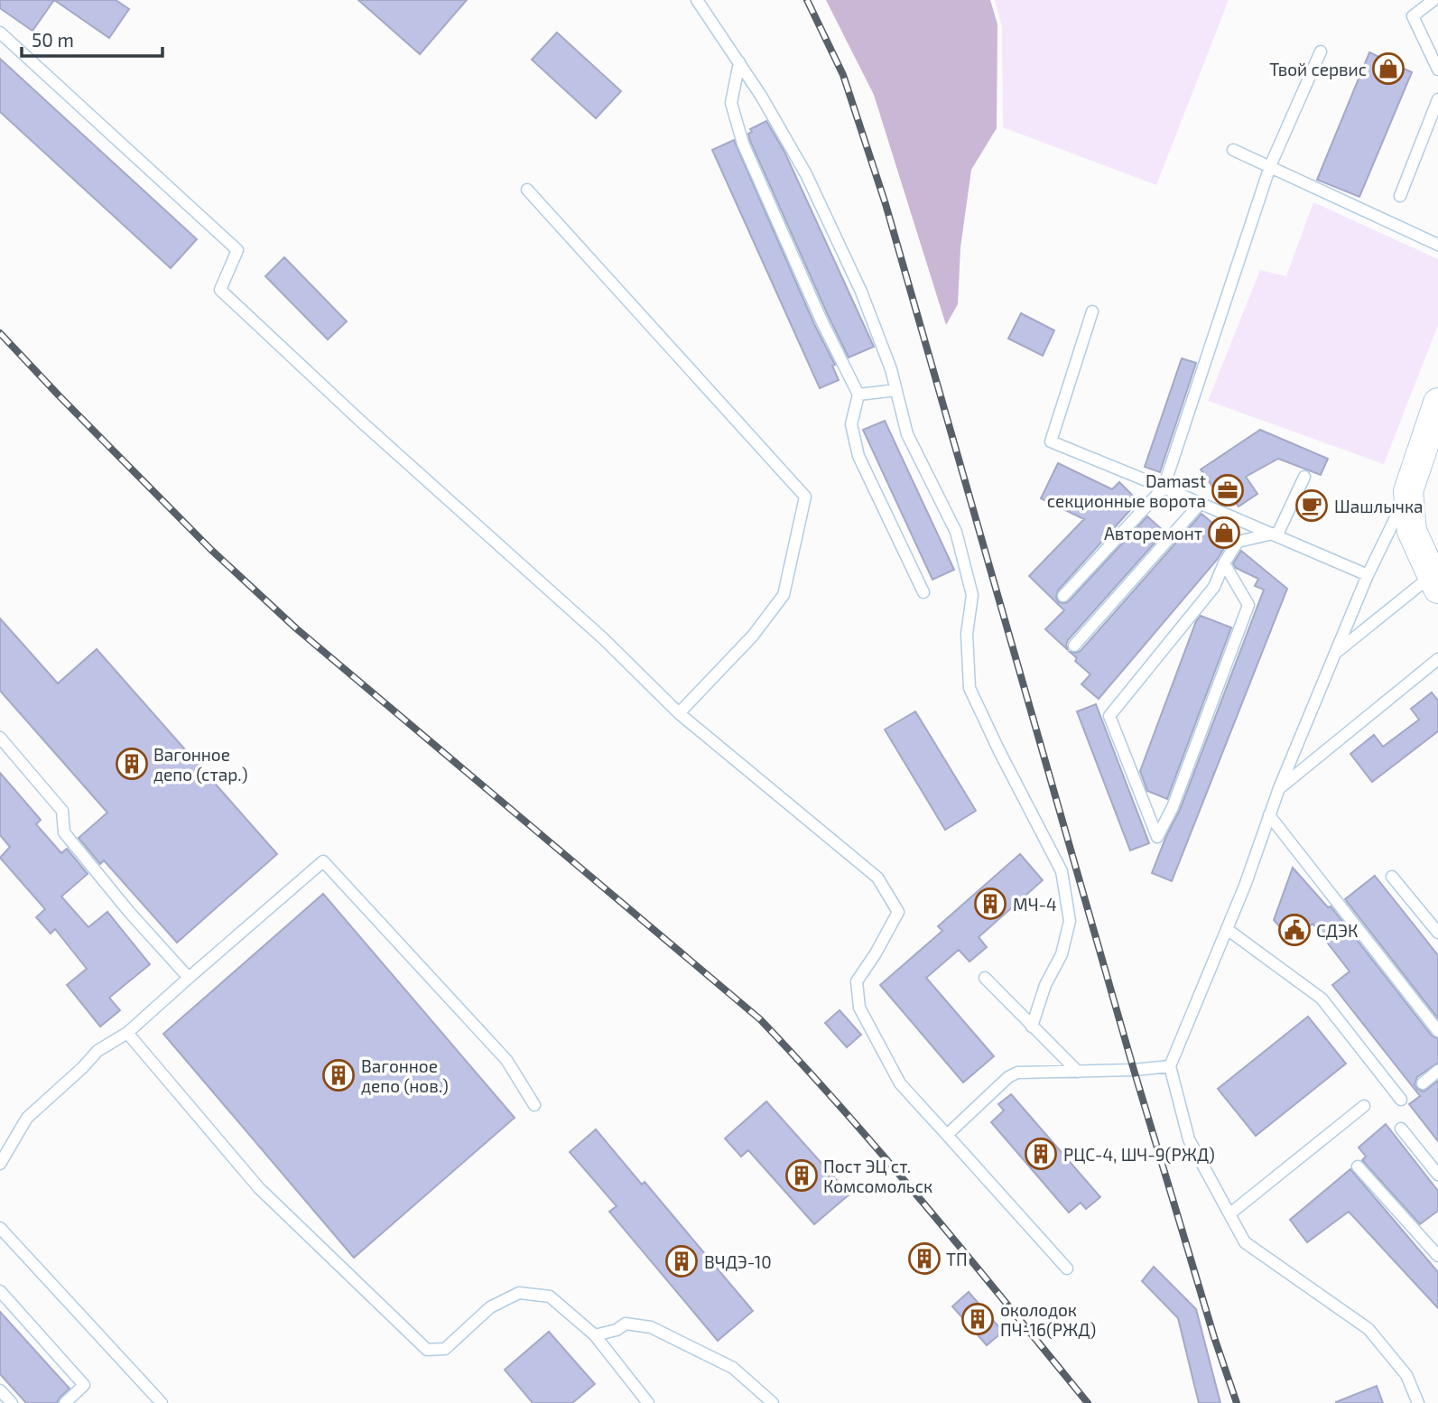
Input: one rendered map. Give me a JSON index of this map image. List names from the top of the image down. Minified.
{"places":{"shop":["Твой сервис","Авторемонт"],"office":["Damast секционные ворота"],"cafe":["Шашлычка"],"building":["Вагонное депо (стар.)","МЧ-4","Вагонное депо (нов.)","РЦС-4, ШЧ-9(РЖД)","Пост ЭЦ ст. Комсомольск","ТП","ВЧДЭ-10","околодок ПЧ-16(РЖД)"],"public building":["СДЭК"]},"scale_bar":"50 m"}
